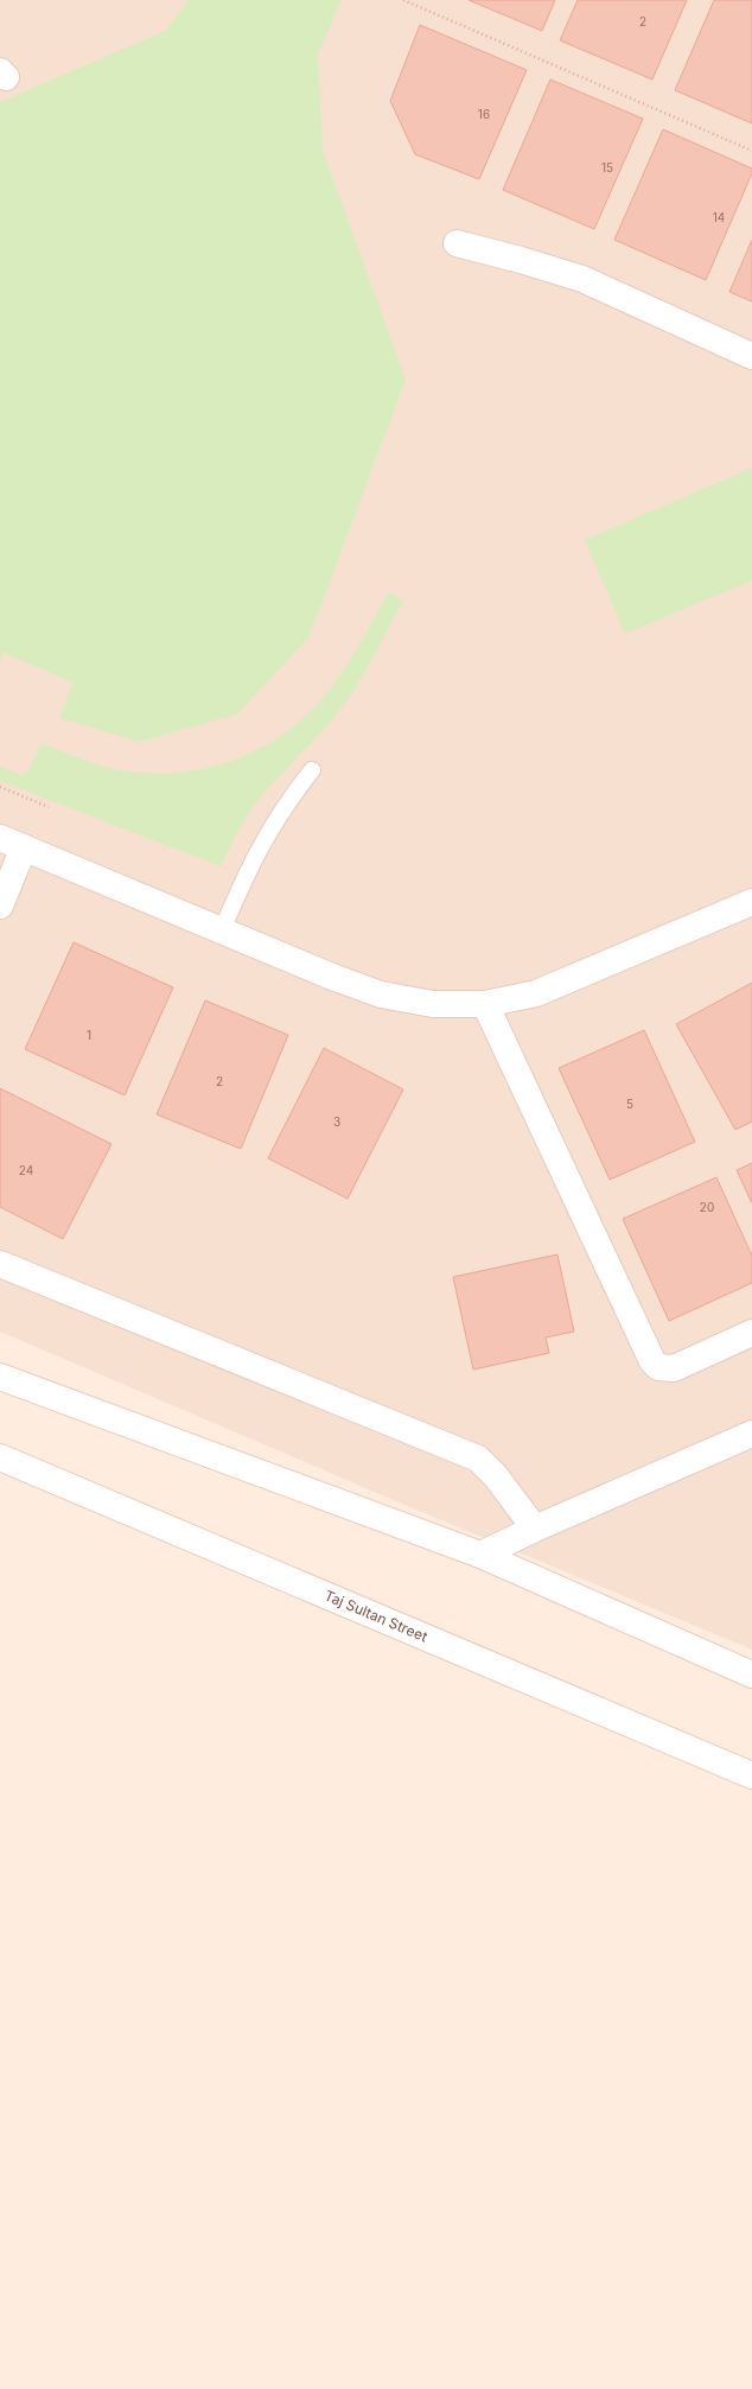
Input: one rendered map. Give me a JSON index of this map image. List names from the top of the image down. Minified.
{"streets":{"street":["Taj Sultan Street"]},"house_numbers":["2","16","15","14","1","2","5","3","24","20"]}
